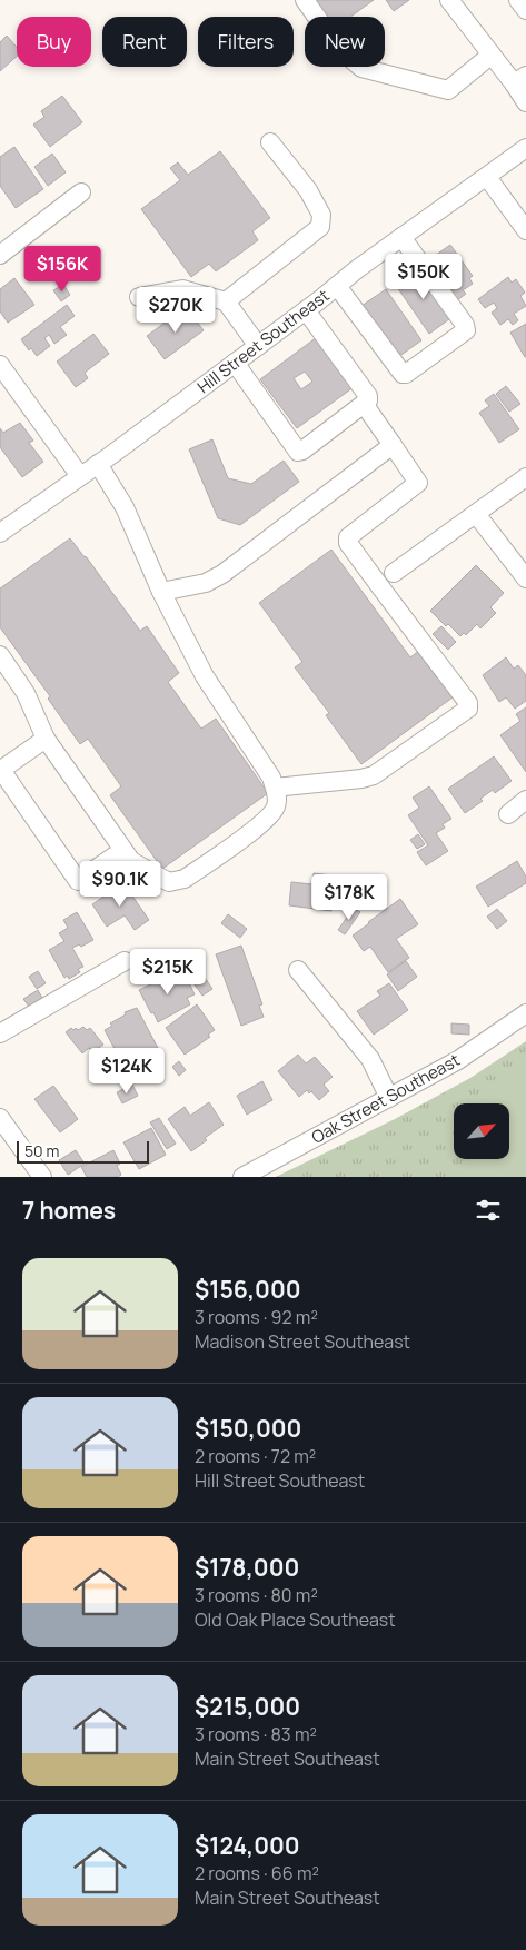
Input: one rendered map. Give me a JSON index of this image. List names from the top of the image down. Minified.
{"streets":{"street":["Hill Street Southeast","Oak Street Southeast"]},"scale_bar":"50 m","north":"top right","page":{"chip":["Buy","Rent","Filters","New"],"price":["$156K","$150K","$270K","$90.1K","$178K","$215K","$124K"],"scale":"50 m","heading":"7 homes","list":[{"name":"$156,000","note":"3 rooms · 92 m² · Madison Street Southeast"},{"name":"$150,000","note":"2 rooms · 72 m² · Hill Street Southeast"},{"name":"$178,000","note":"3 rooms · 80 m² · Old Oak Place Southeast"},{"name":"$215,000","note":"3 rooms · 83 m² · Main Street Southeast"},{"name":"$124,000","note":"2 rooms · 66 m² · Main Street Southeast"}]}}
